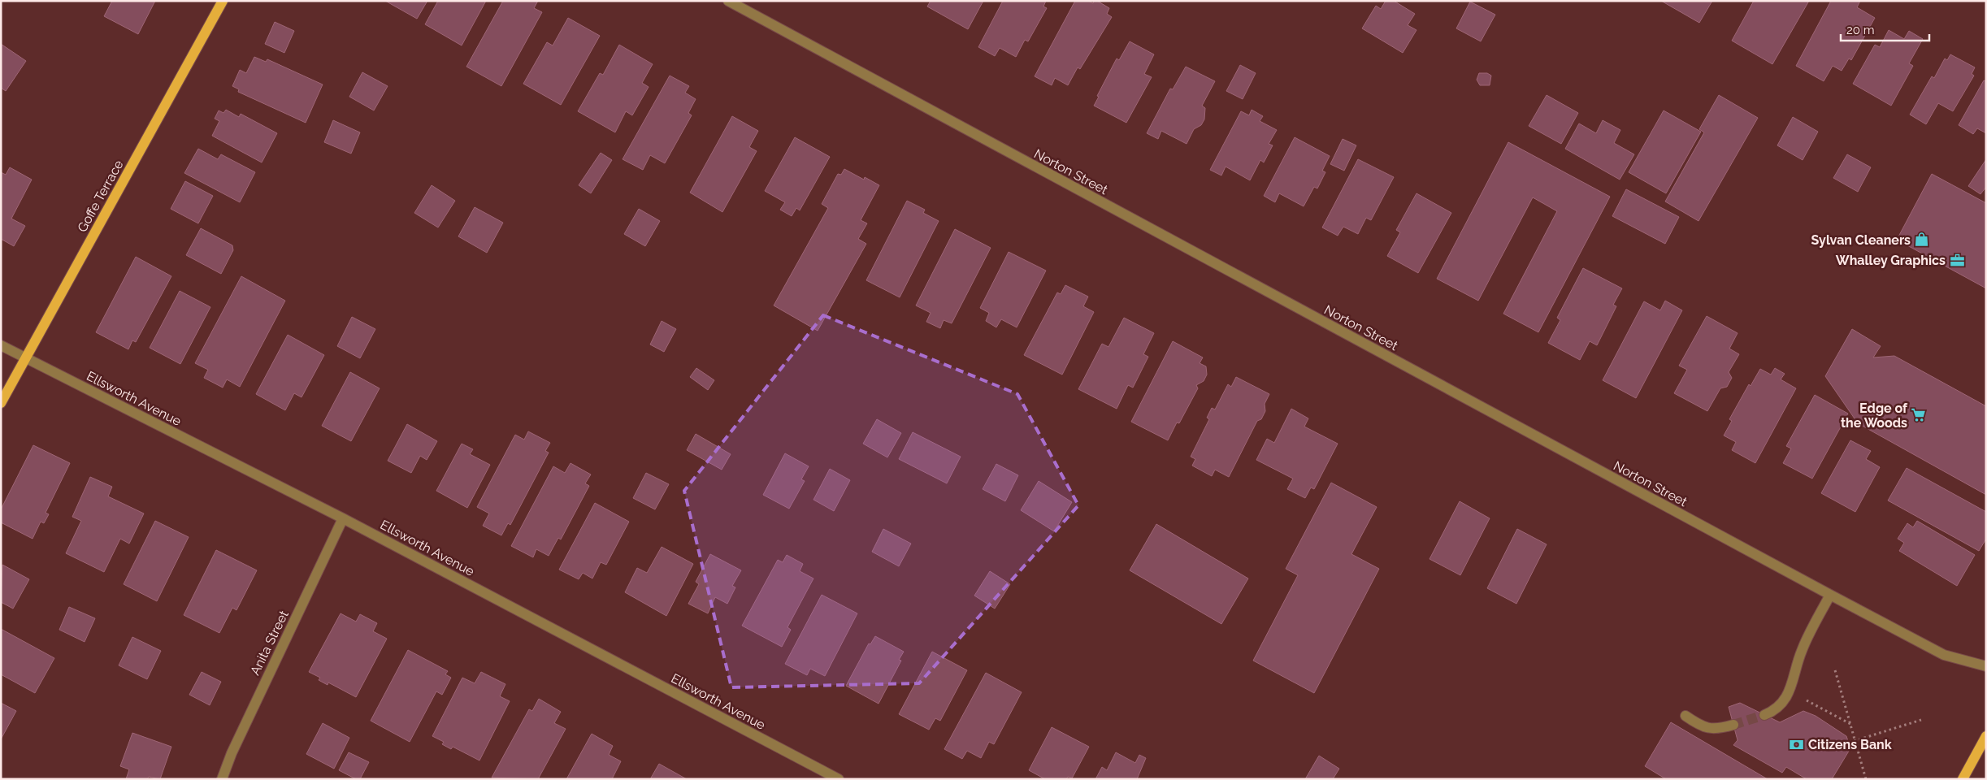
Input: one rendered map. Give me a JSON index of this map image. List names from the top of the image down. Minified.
{"streets":{"main road":["Goffe Terrace"],"street":["Norton Street","Ellsworth Avenue","Anita Street"]},"crossings":[["Goffe Terrace","Ellsworth Avenue"],["Ellsworth Avenue","Anita Street"]],"places":{"shop":["Sylvan Cleaners"],"office":["Whalley Graphics"],"supermarket":["Edge of the Woods"],"bank":["Citizens Bank"]},"scale_bar":"20 m"}
